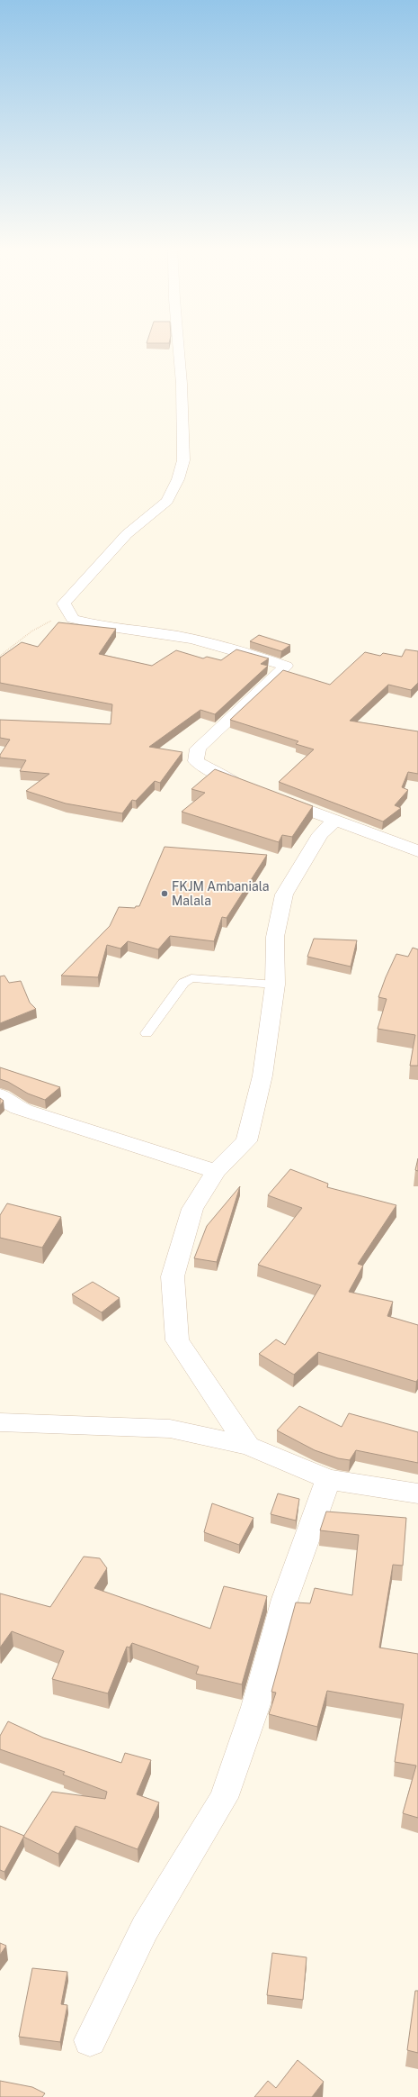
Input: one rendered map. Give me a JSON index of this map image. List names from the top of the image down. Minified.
{"places":["FKJM Ambaniala Malala"]}
